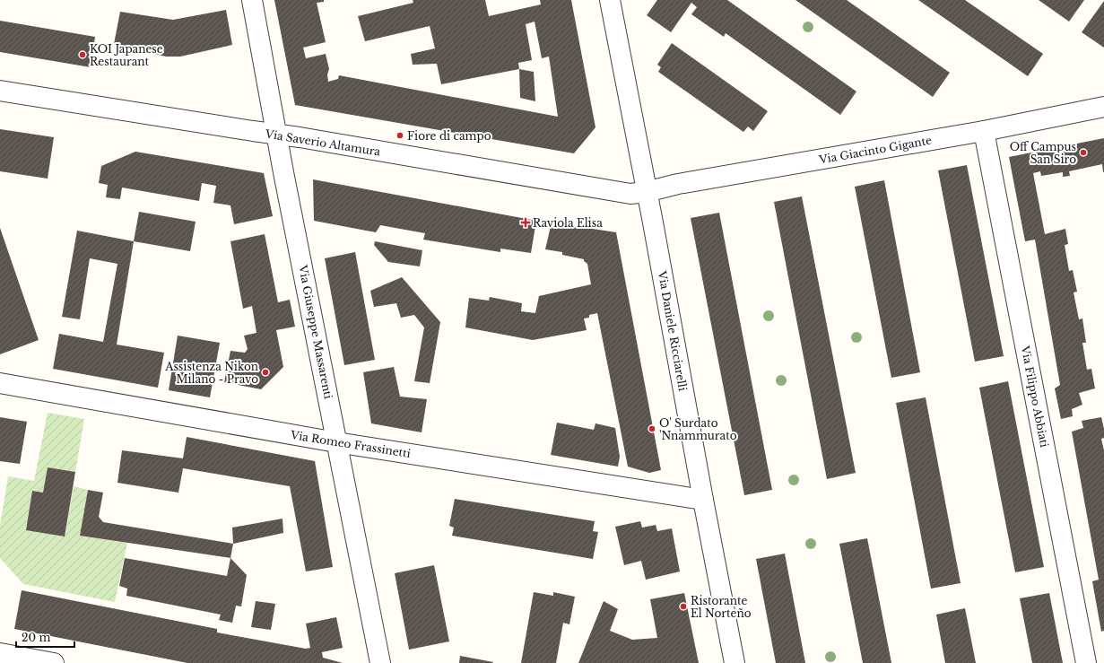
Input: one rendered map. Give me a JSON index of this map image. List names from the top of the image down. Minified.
{"streets":{"street":["Via Saverio Altamura","Via Giacinto Gigante","Via Daniele Ricciarelli","Via Giuseppe Massarenti","Via Filippo Abbiati","Via Romeo Frassinetti"]},"crossings":[["Via Saverio Altamura","Via Giacinto Gigante"],["Via Saverio Altamura","Via Daniele Ricciarelli"],["Via Saverio Altamura","Via Giuseppe Massarenti"],["Via Giacinto Gigante","Via Daniele Ricciarelli"],["Via Giacinto Gigante","Via Filippo Abbiati"],["Via Daniele Ricciarelli","Via Romeo Frassinetti"],["Via Giuseppe Massarenti","Via Romeo Frassinetti"]],"places":{"other":["KOI Japanese Restaurant","Fiore di campo","Off Campus San Siro","Assistenza Nikon Milano - Pravo","O' Surdato 'Nnammurato","Ristorante El Norteño"],"health":["Raviola Elisa"]},"scale_bar":"20 m"}
